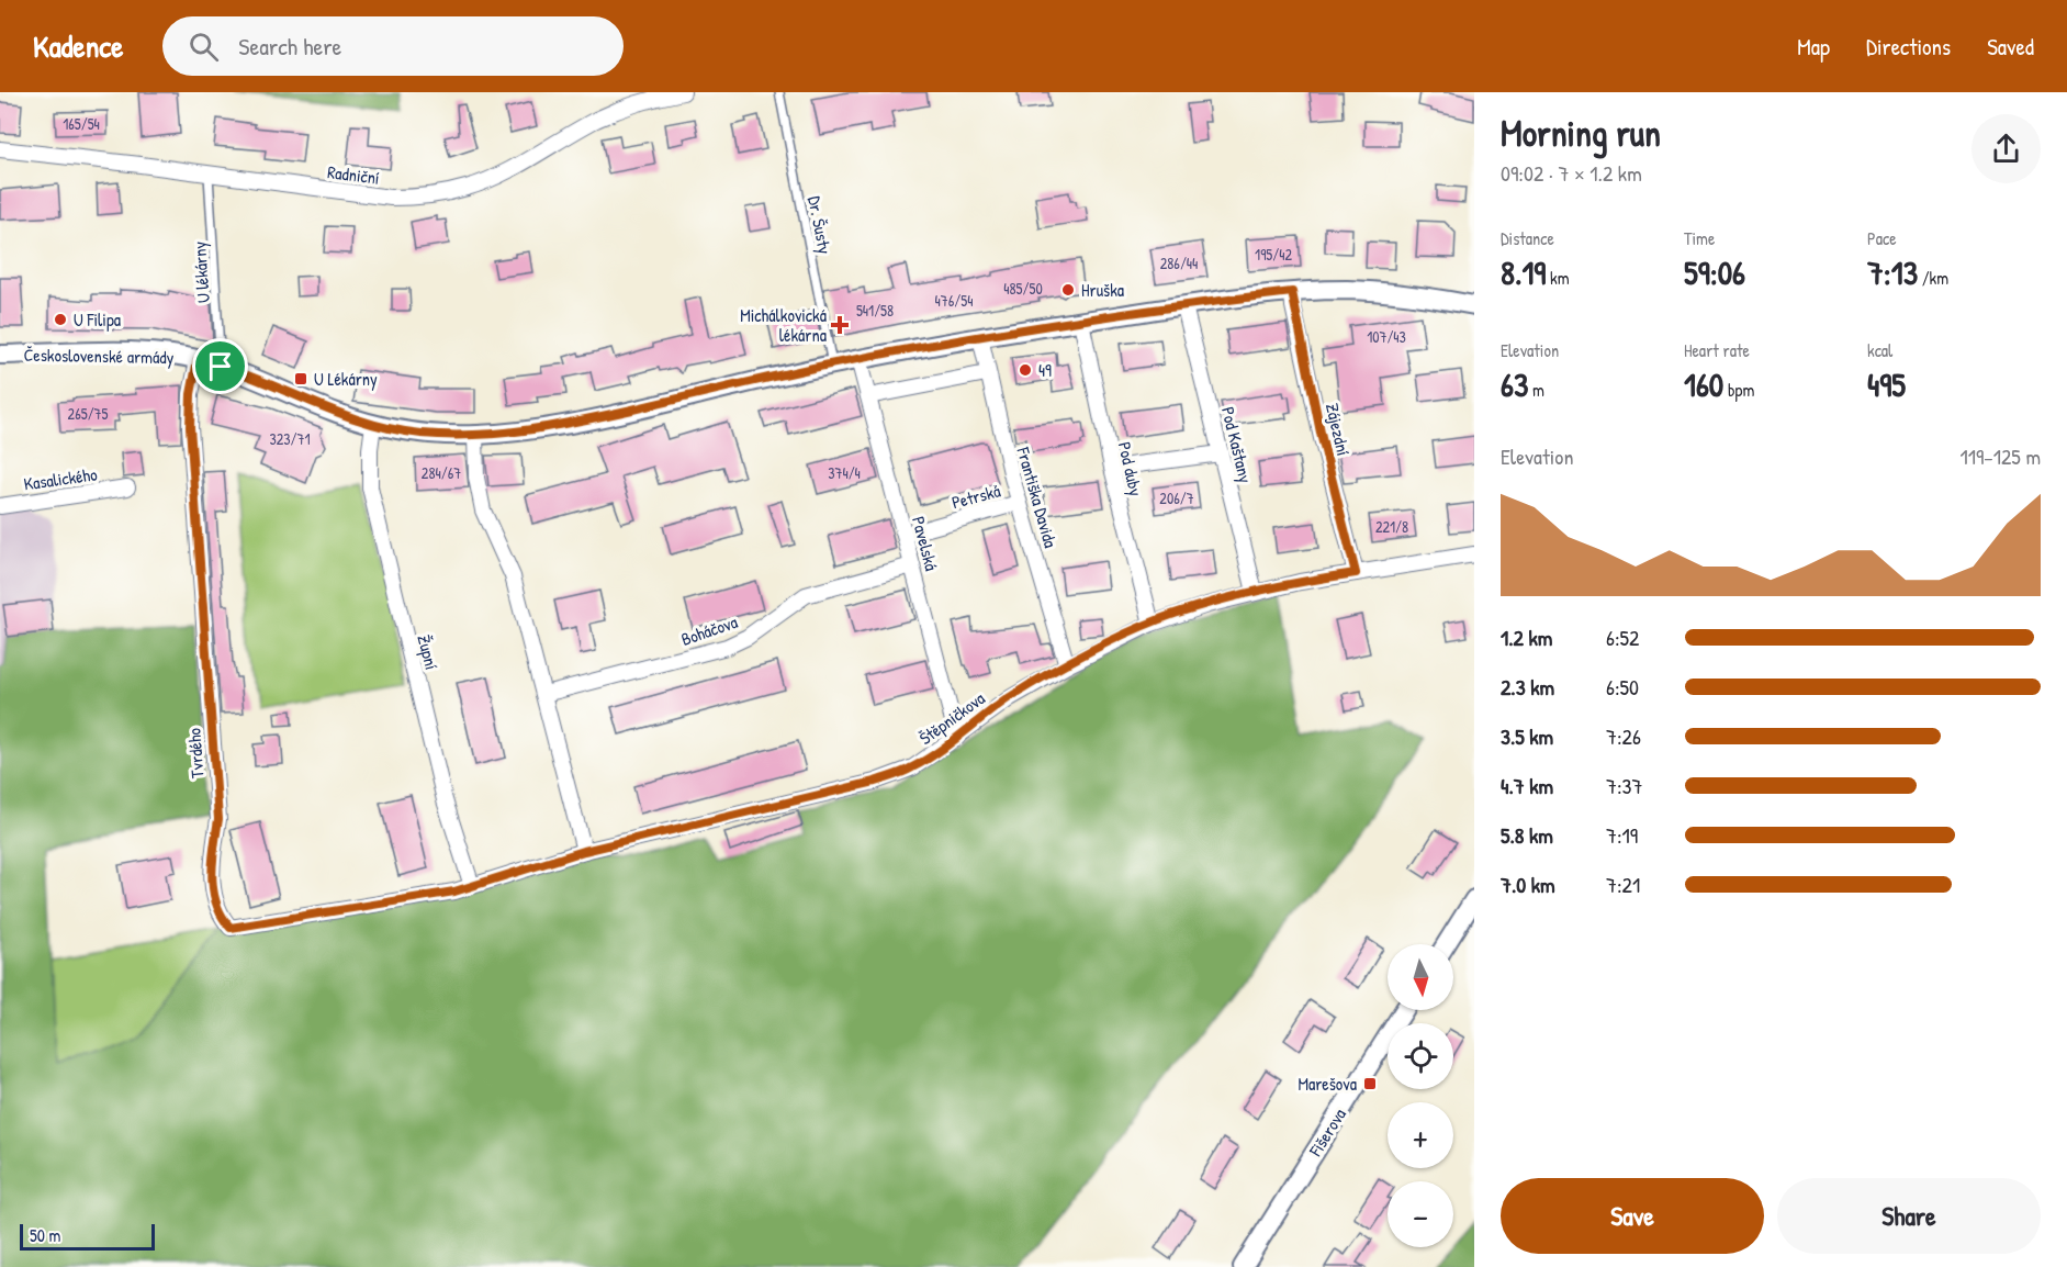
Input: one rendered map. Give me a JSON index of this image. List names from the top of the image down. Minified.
{"streets":{"street":["Radniční","Československé armády","Zájezdní","Pod Kaštany","Pod duby","Kasalického","Petrská","Františka Davida","Pavelská","Boháčova","Župní","Štěpničkova","Tvrdého","Fišerova"],"lane":["Dr. Šusty","U lékárny"]},"crossings":[["Radniční","U lékárny"],["Dr. Šusty","Československé armády"],["U lékárny","Československé armády"],["Československé armády","Zájezdní"],["Československé armády","Pod Kaštany"],["Československé armády","Pod duby"],["Československé armády","Františka Davida"],["Československé armády","Pavelská"],["Československé armády","Župní"],["Československé armády","Tvrdého"],["Zájezdní","Štěpničkova"],["Pod Kaštany","Štěpničkova"],["Pod duby","Štěpničkova"],["Petrská","Františka Davida"],["Petrská","Pavelská"],["Františka Davida","Štěpničkova"],["Pavelská","Boháčova"],["Pavelská","Štěpničkova"],["Župní","Štěpničkova"],["Štěpničkova","Tvrdého"]],"places":{"other":["Hruška","U Filipa","49"],"health":["Michálkovická lékárna"],"transit":["U Lékárny","Marešova"]},"house_numbers":["165/54","195/42","286/44","485/50","476/54","541/58","107/43","265/75","323/71","284/67","374/4","206/7","221/8"],"scale_bar":"50 m","north":"bottom","page":{"header":"Kadence","search":"Search here","nav":["Map","Directions","Saved"],"heading":["Morning run","09:02 · 7 × 1.2 km"],"stats":[["Distance","8.19 km"],["Time","59:06"],["Pace","7:13 /km"],["Elevation","63 m"],["Heart rate","160 bpm"],["kcal","495"]],"chart":["Elevation","119–125 m"],"list":[{"name":"1.2 km","note":"6:52"},{"name":"2.3 km","note":"6:50"},{"name":"3.5 km","note":"7:26"},{"name":"4.7 km","note":"7:37"},{"name":"5.8 km","note":"7:19"},{"name":"7.0 km","note":"7:21"}],"map_buttons":["+","−"],"buttons":["Save","Share"],"scale":"50 m"}}
